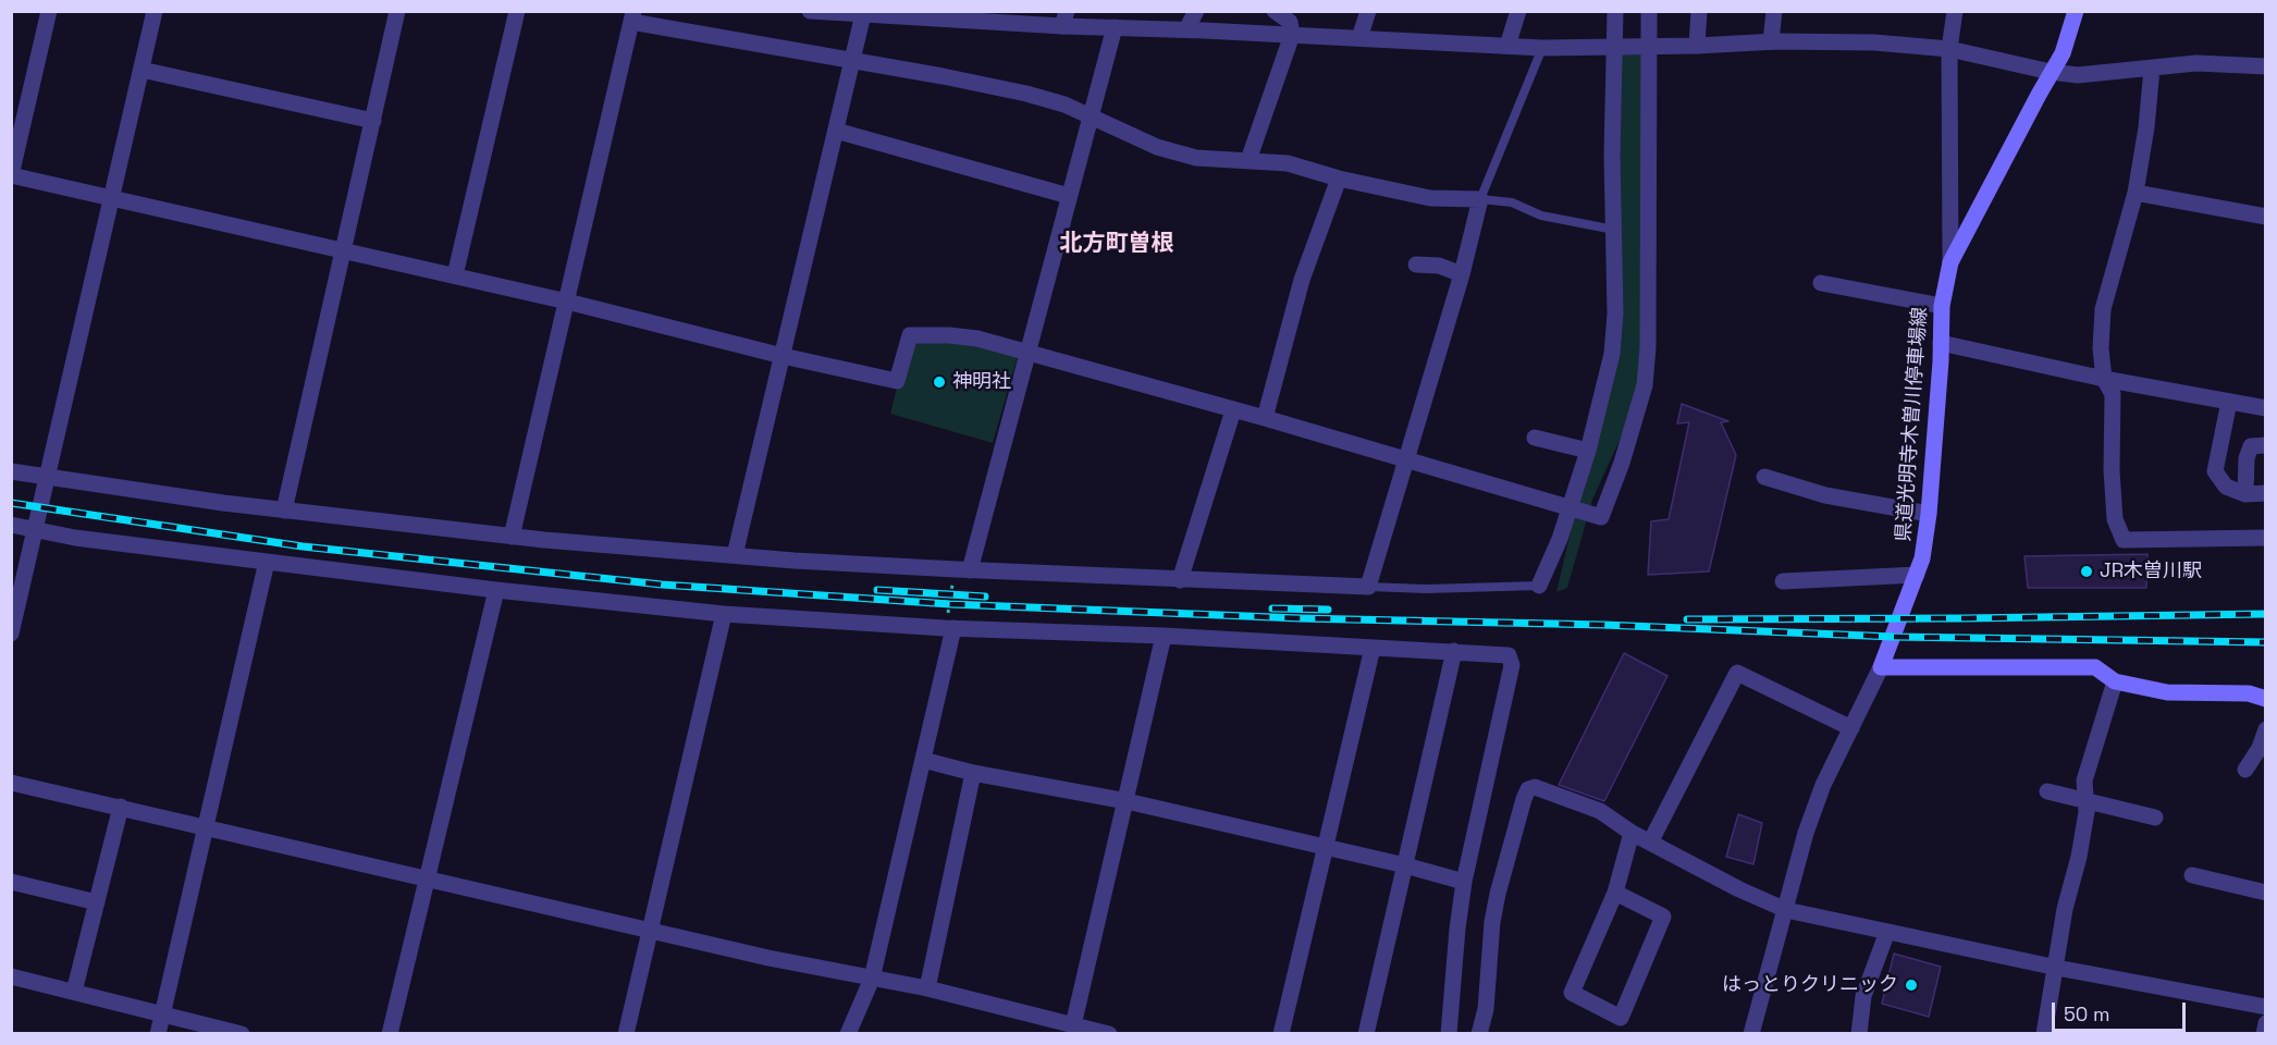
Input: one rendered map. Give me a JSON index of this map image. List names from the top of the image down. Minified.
{"streets":{"main road":["県道光明寺木曽川停車場線"]},"districts":["北方町曽根"],"places":["神明社","JR木曽川駅","はっとりクリニック"],"scale_bar":"50 m"}
